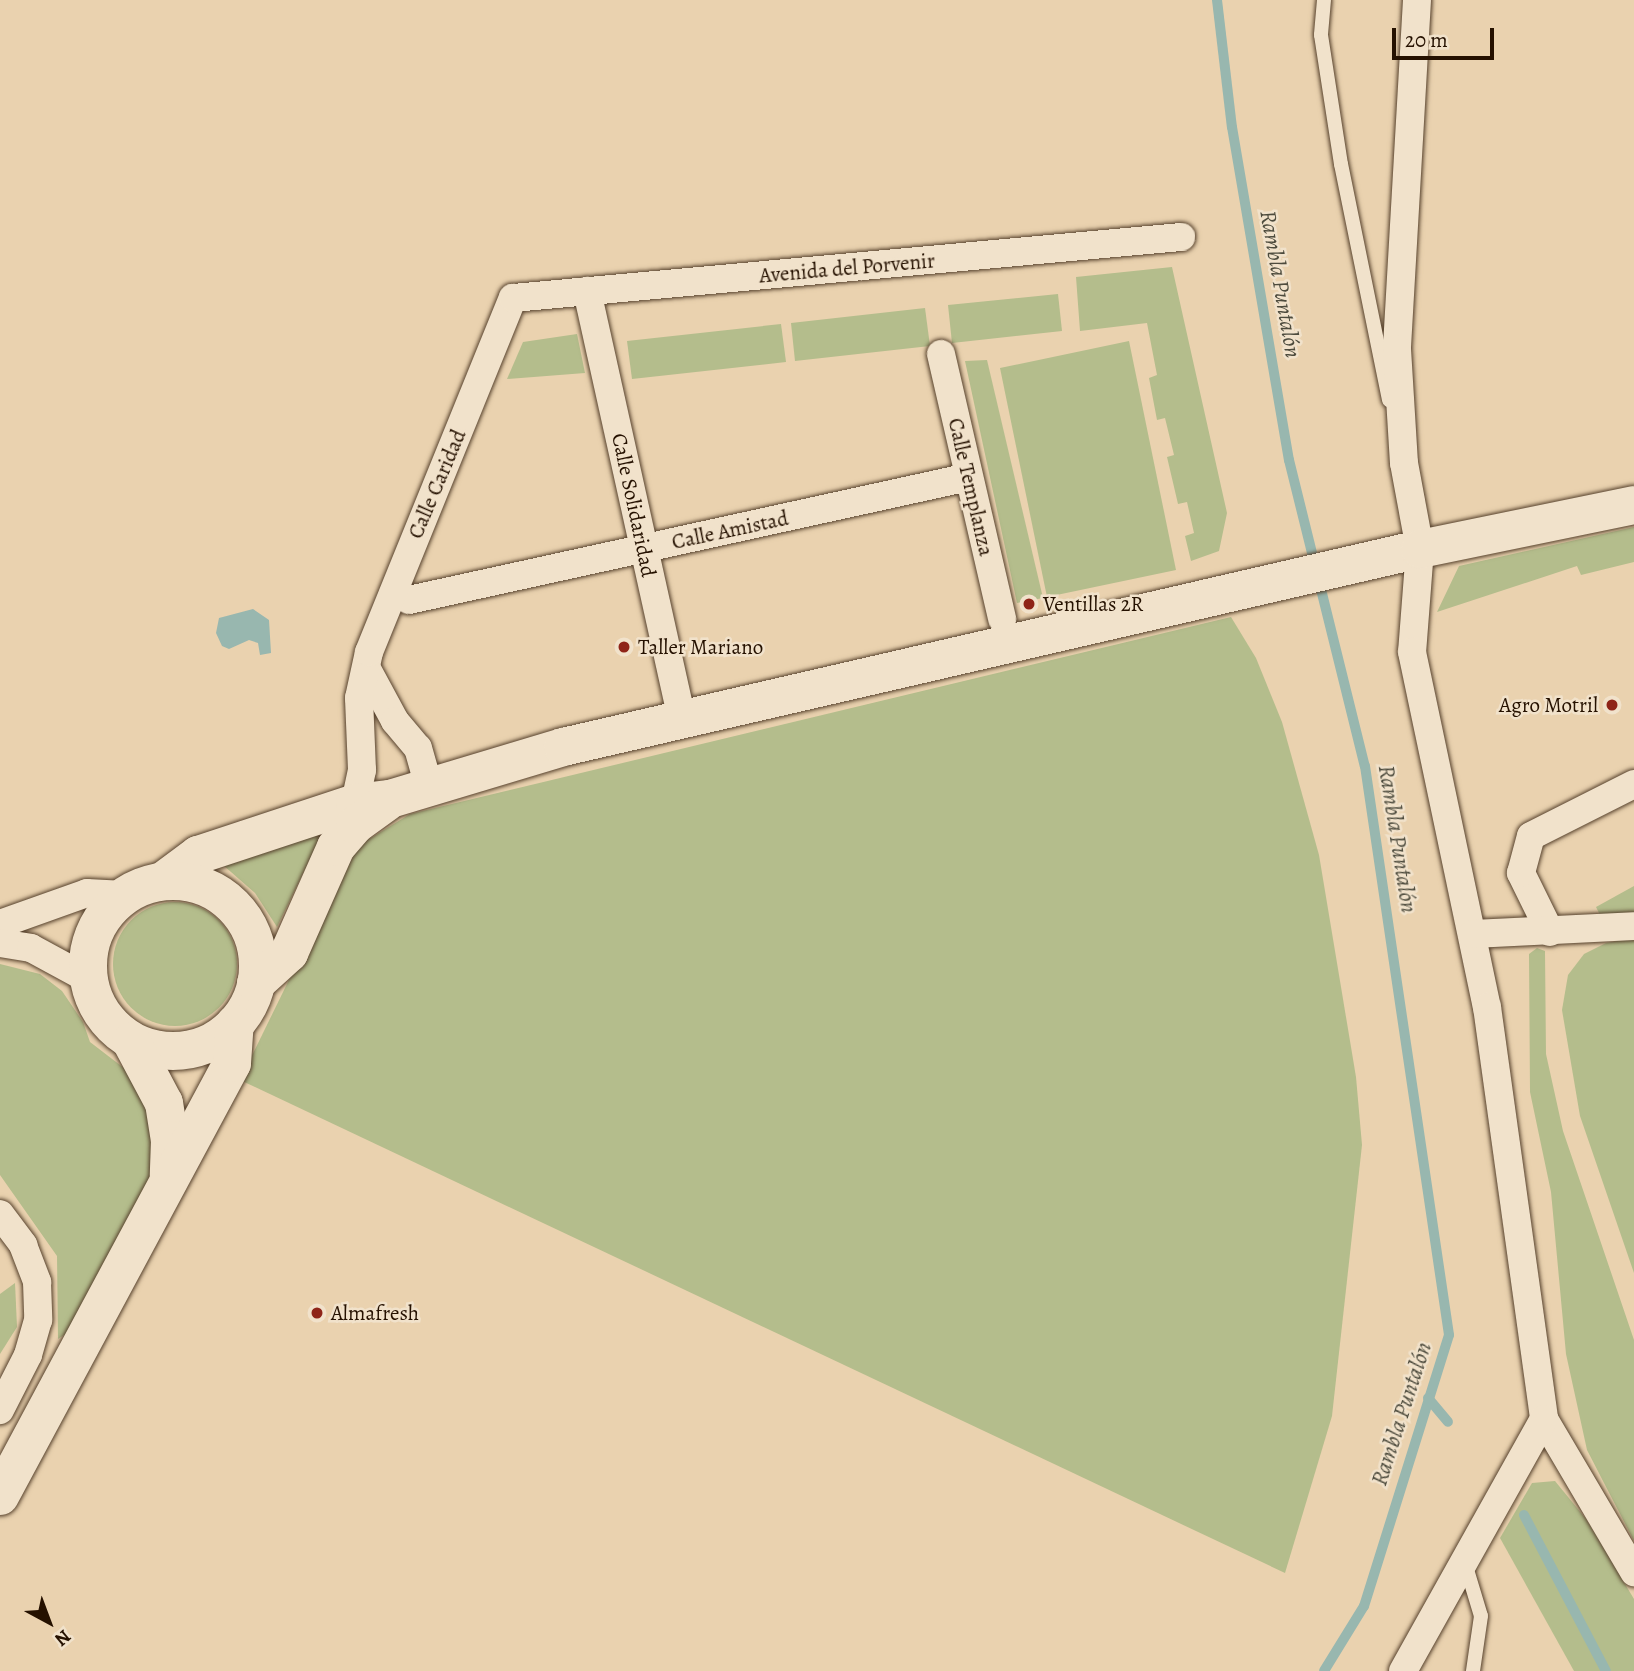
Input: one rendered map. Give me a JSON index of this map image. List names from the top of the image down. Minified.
{"streets":{"street":["Avenida del Porvenir","Calle Caridad","Calle Templanza","Calle Solidaridad","Calle Amistad"]},"crossings":[["Avenida del Porvenir","Calle Caridad"],["Avenida del Porvenir","Calle Solidaridad"],["Calle Templanza","Calle Amistad"],["Calle Solidaridad","Calle Amistad"]],"water":["Rambla Puntalón"],"places":["Ventillas 2R","Taller Mariano","Agro Motril","Almafresh"],"scale_bar":"20 m","north":"bottom right"}
